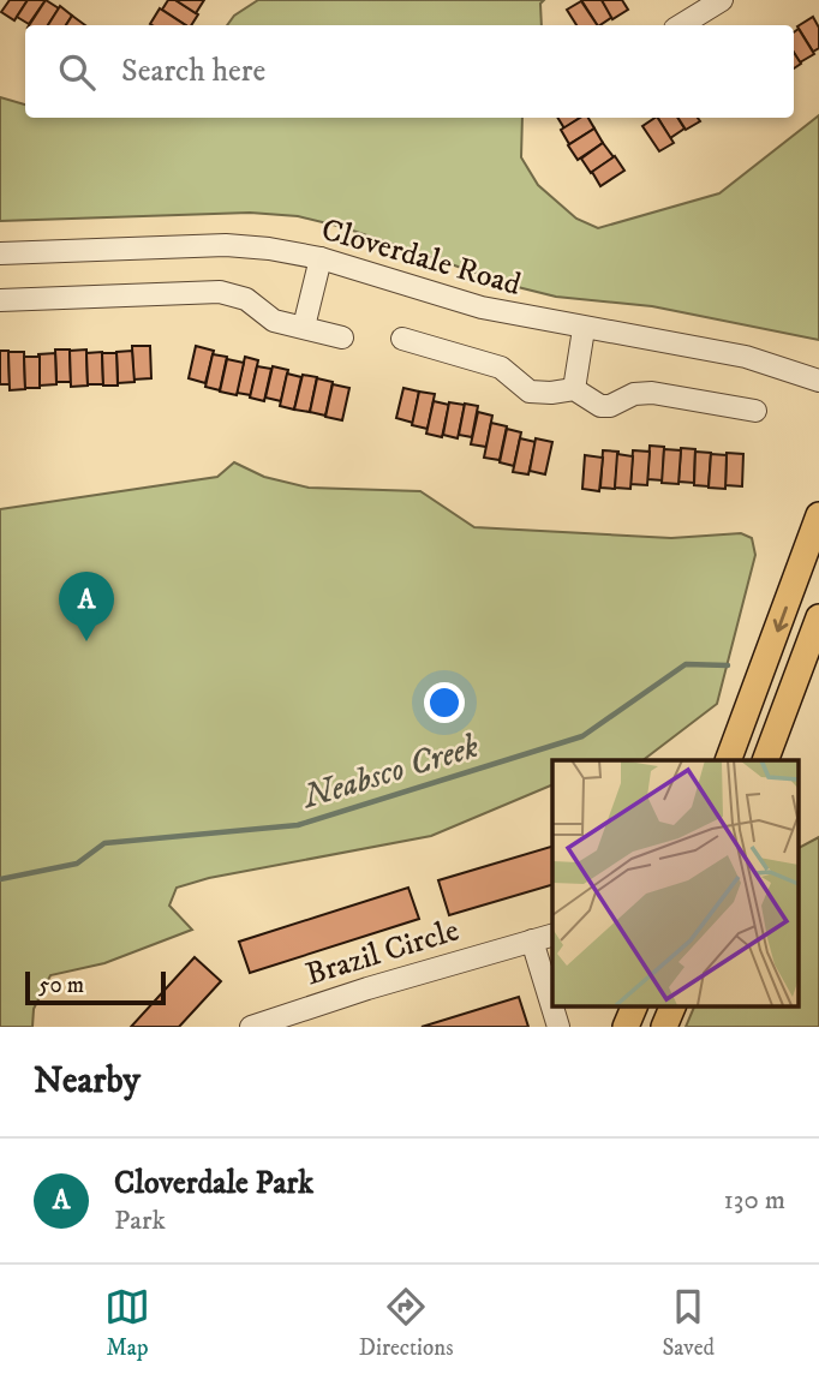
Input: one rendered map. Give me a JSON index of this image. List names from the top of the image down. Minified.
{"streets":{"street":["Cloverdale Road","Brazil Circle"]},"water":["Neabsco Creek"],"scale_bar":"50 m","page":{"search":"Search here","pins":"A","scale":"50 m","heading":"Nearby","list":[{"mark":"A","name":"Cloverdale Park","note":"Park","value":"130 m"}],"nav":["Map","Directions","Saved"]}}
